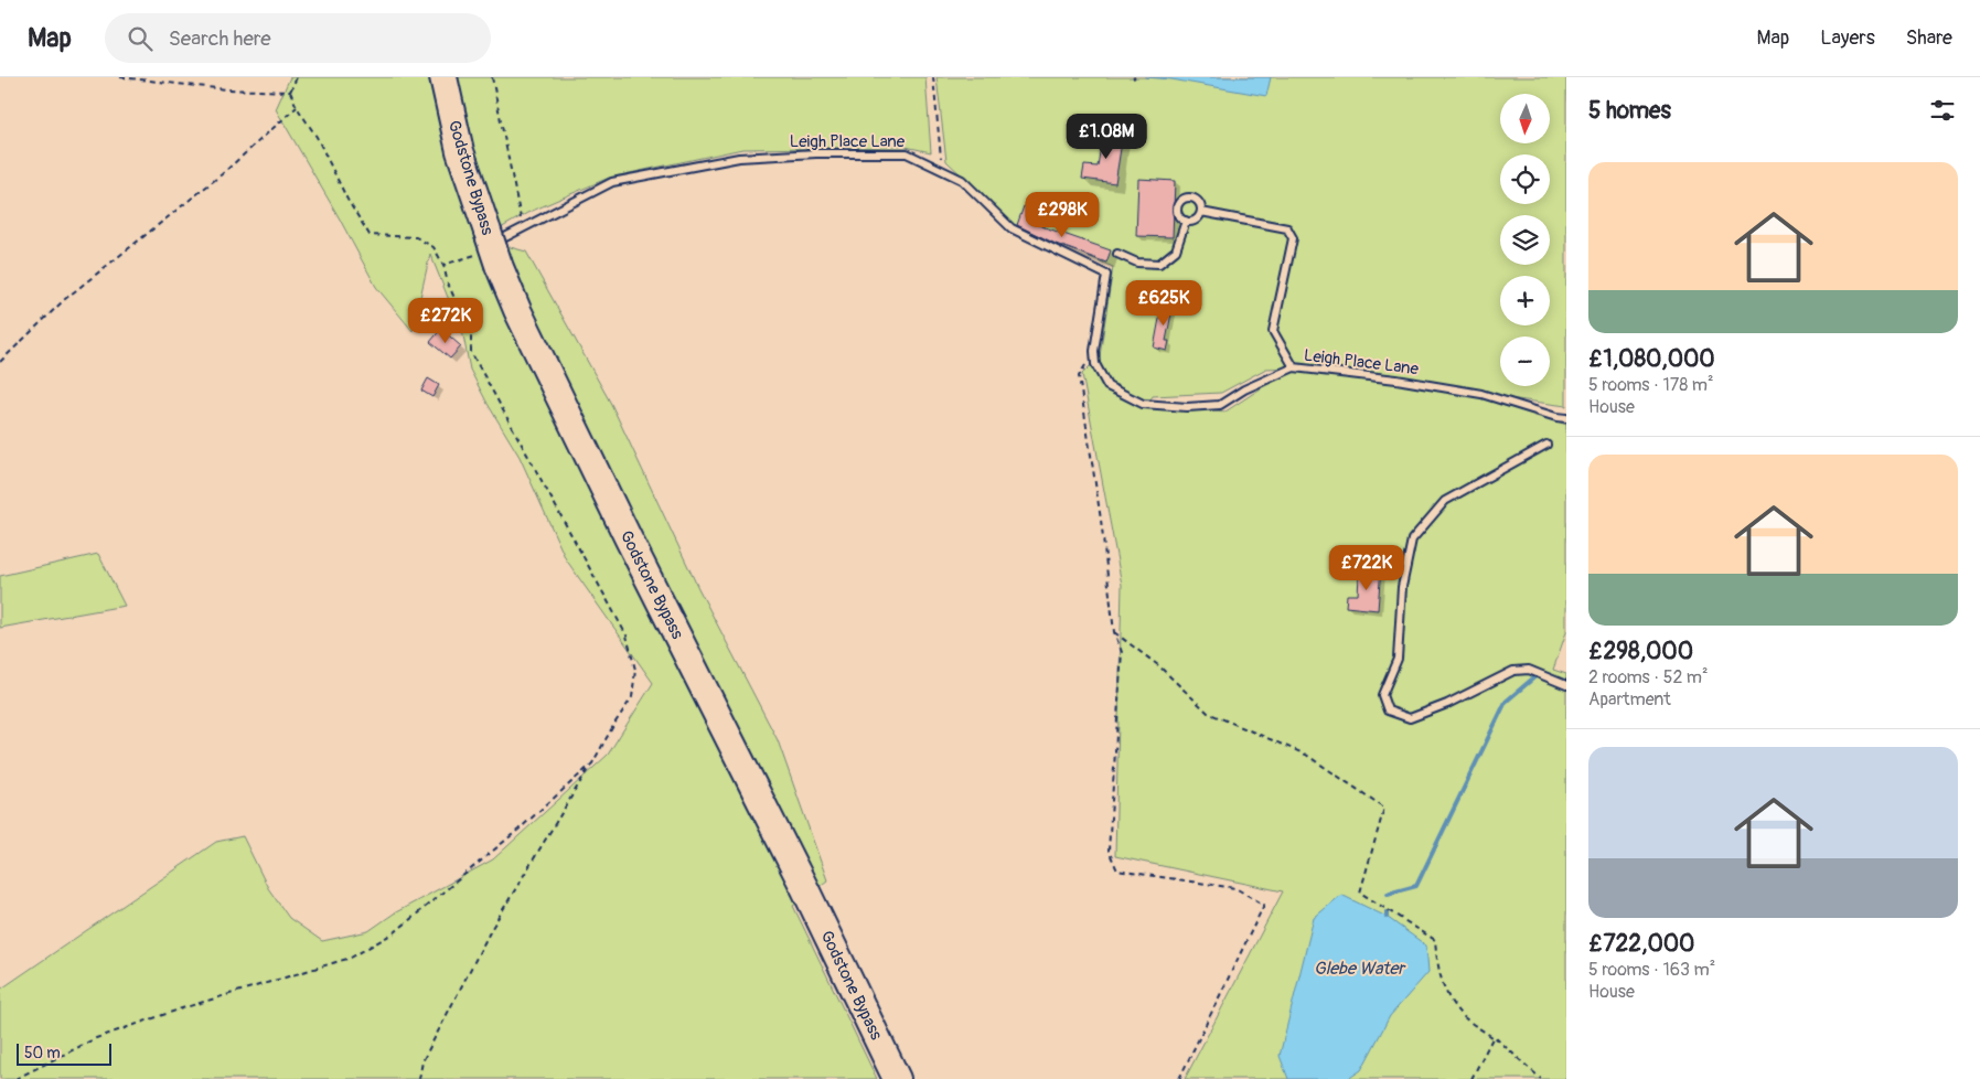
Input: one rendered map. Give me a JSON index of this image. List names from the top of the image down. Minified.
{"streets":{"highway":["Godstone Bypass"],"lane":["Leigh Place Lane"]},"crossings":[["Leigh Place Lane","Godstone Bypass"]],"water":["Glebe Water"],"scale_bar":"50 m","north":"bottom","page":{"header":"Map","search":"Search here","nav":["Map","Layers","Share"],"heading":"5 homes","map_buttons":["+","−"],"price":["£1.08M","£298K","£625K","£272K","£722K"],"list":[{"name":"£1,080,000","note":"5 rooms · 178 m² · House"},{"name":"£298,000","note":"2 rooms · 52 m² · Apartment"},{"name":"£722,000","note":"5 rooms · 163 m² · House"}],"scale":"50 m"}}
